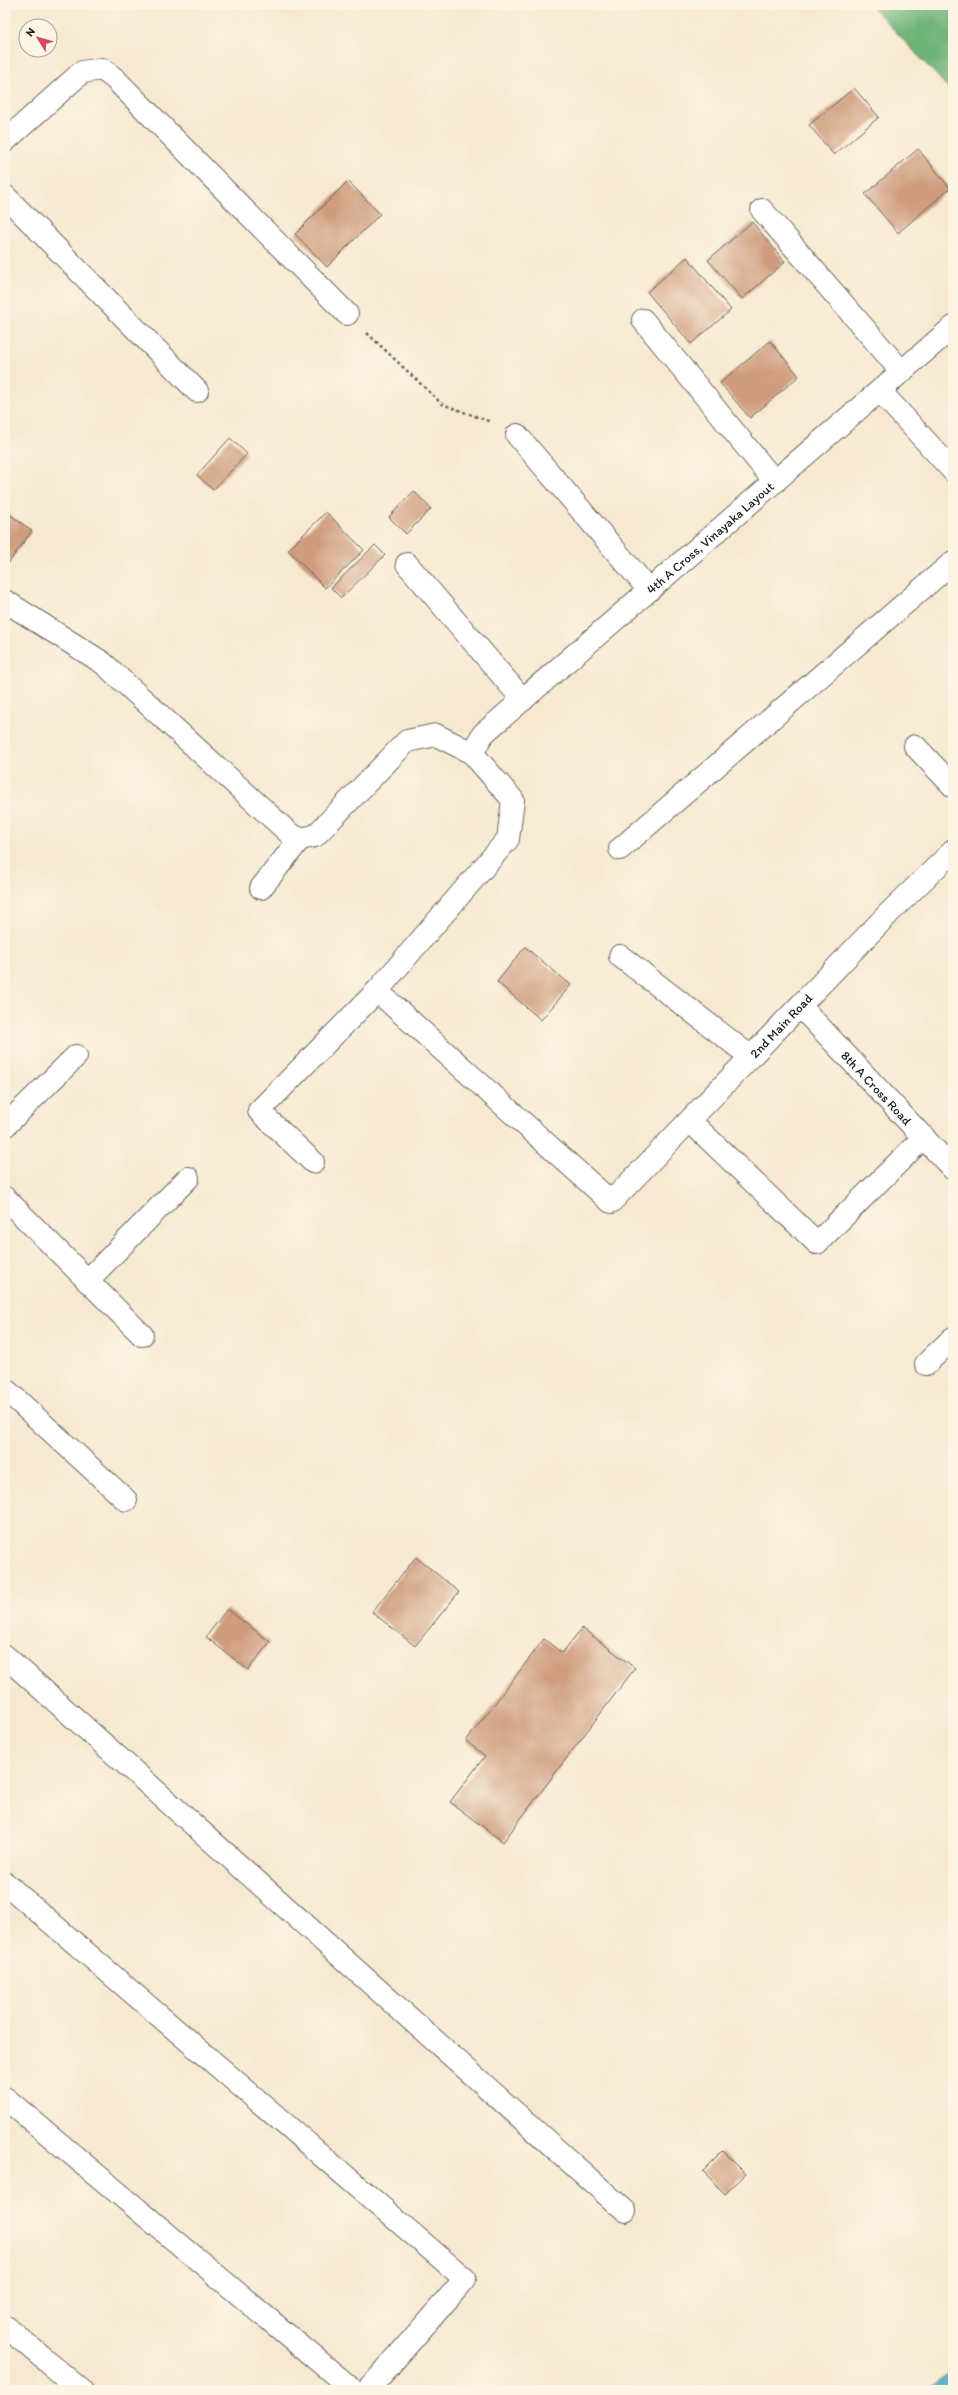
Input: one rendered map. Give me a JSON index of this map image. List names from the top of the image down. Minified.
{"streets":{"street":["4th A Cross, Vinayaka Layout","2nd Main Road","8th A Cross Road"]},"crossings":[["2nd Main Road","8th A Cross Road"]],"north":"top left"}
